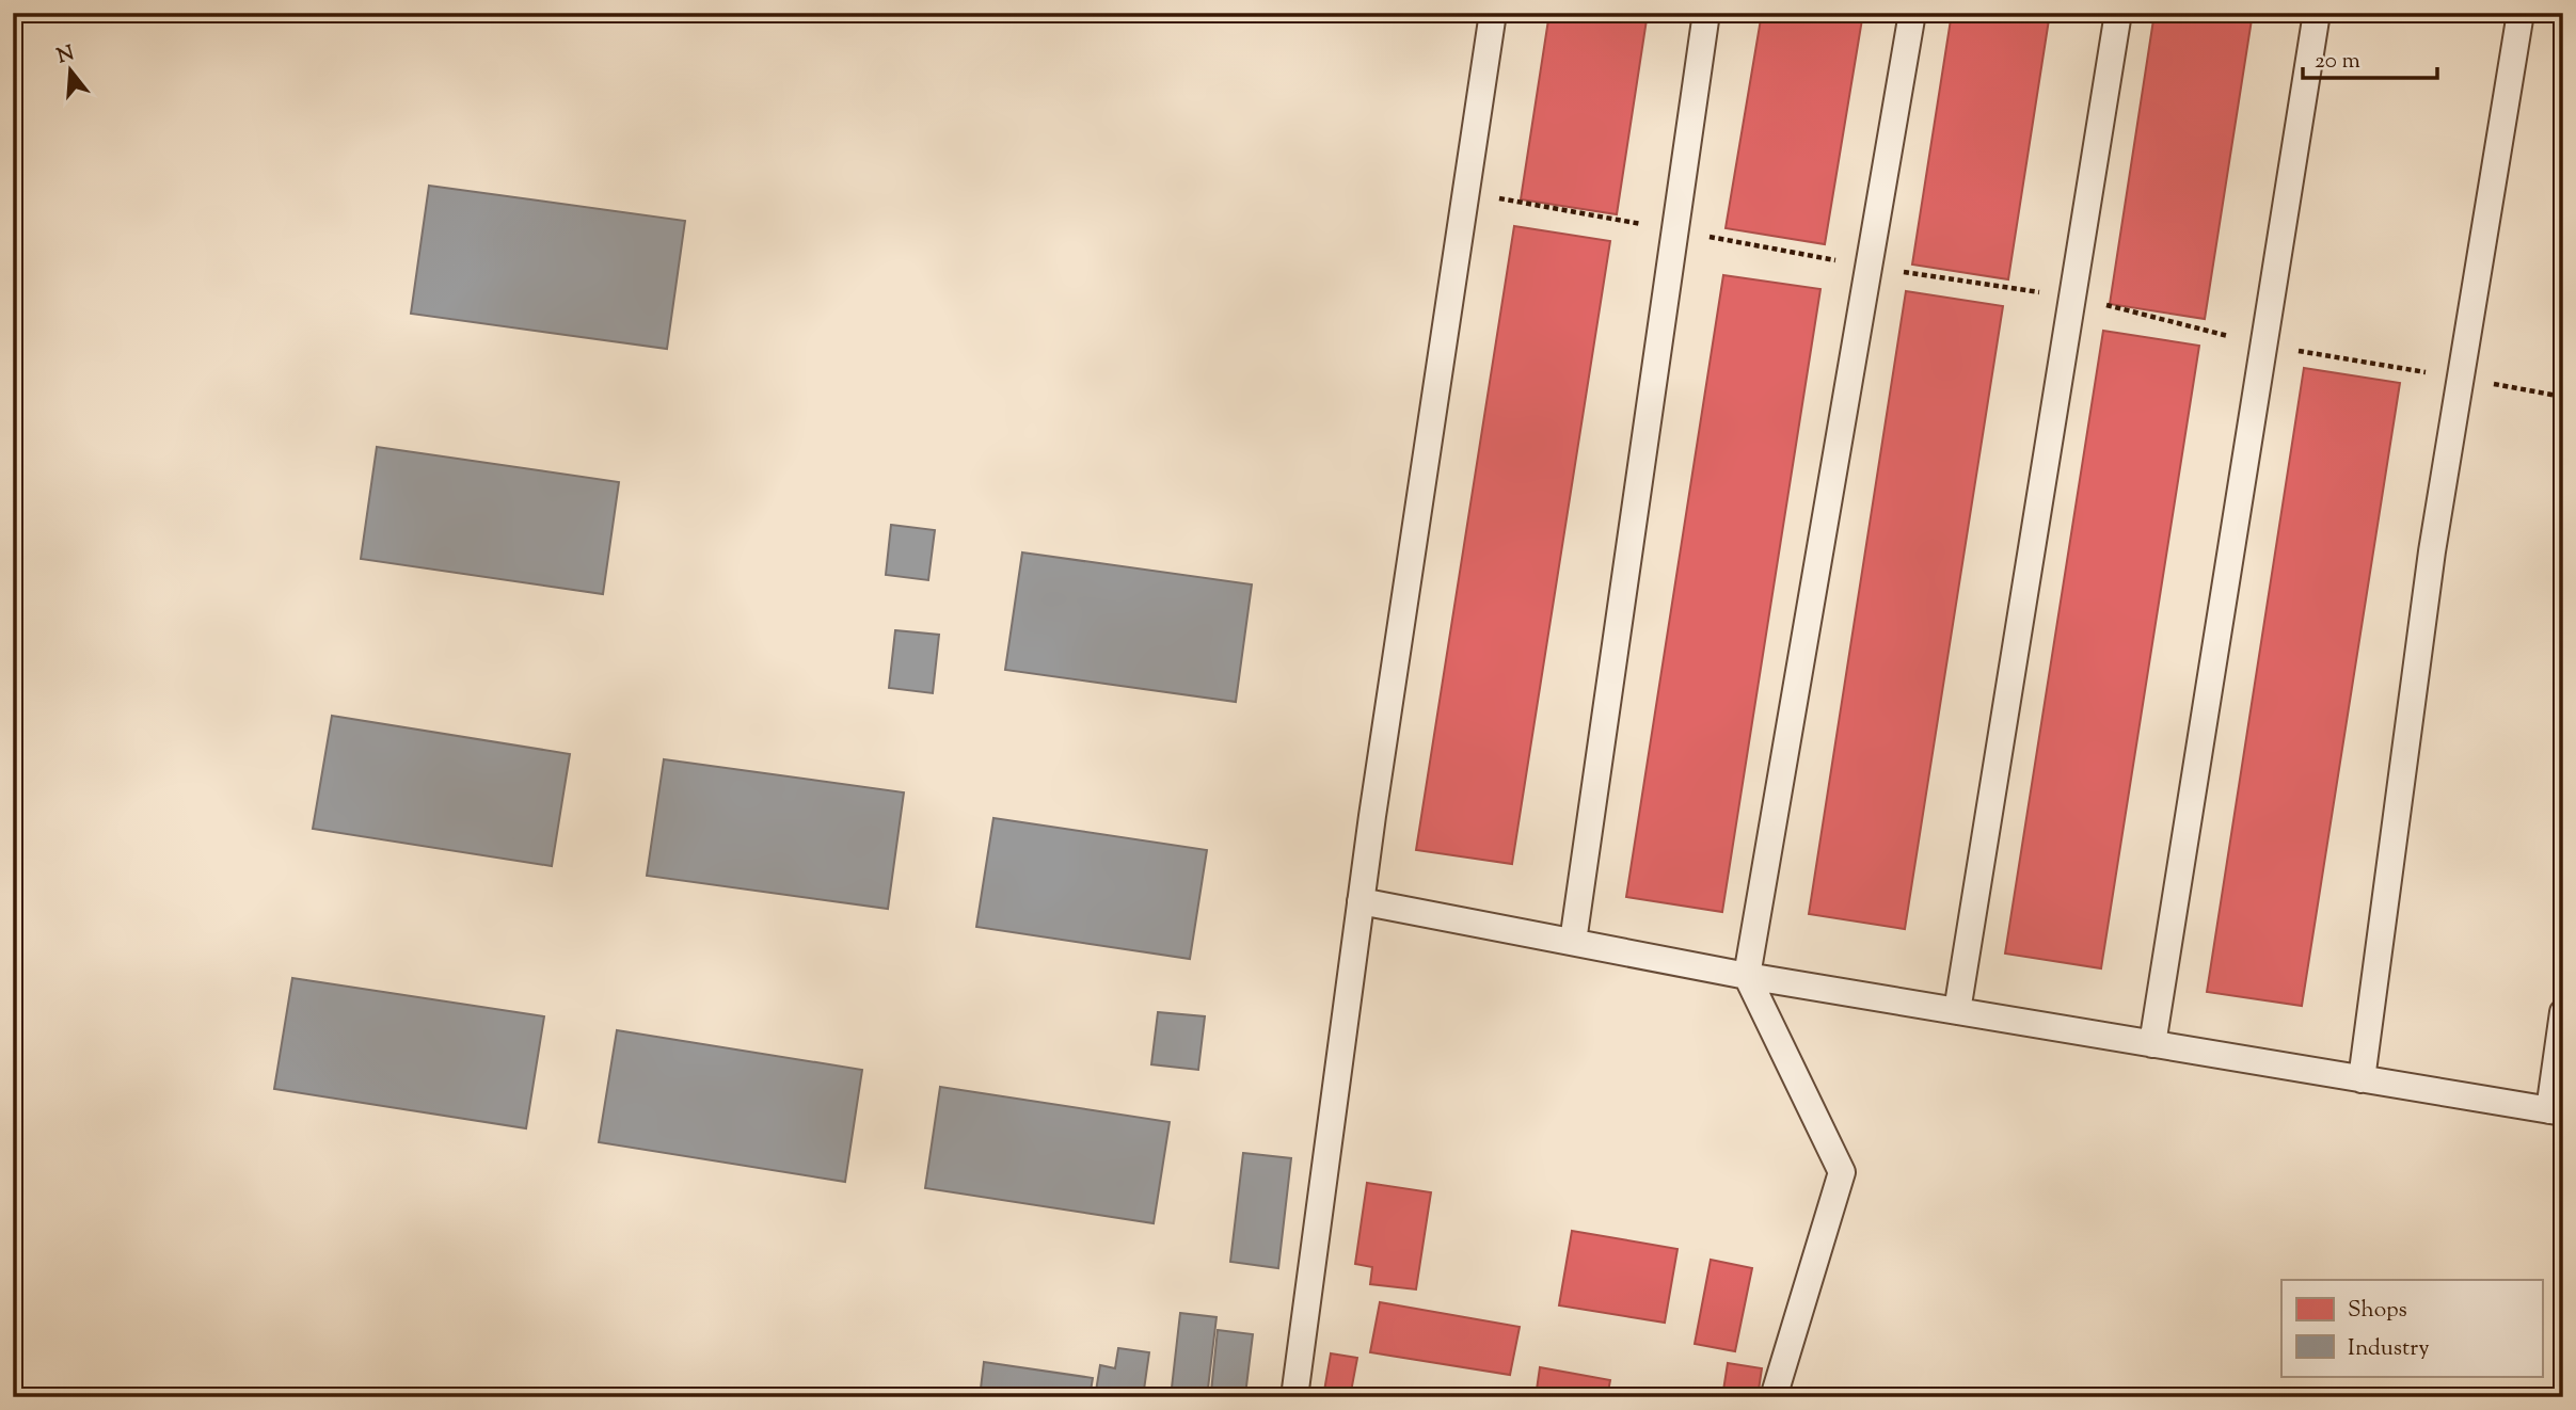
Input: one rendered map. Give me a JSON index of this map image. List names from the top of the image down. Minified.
{"legend":["Shops","Industry"],"scale_bar":"20 m","north":"top"}
